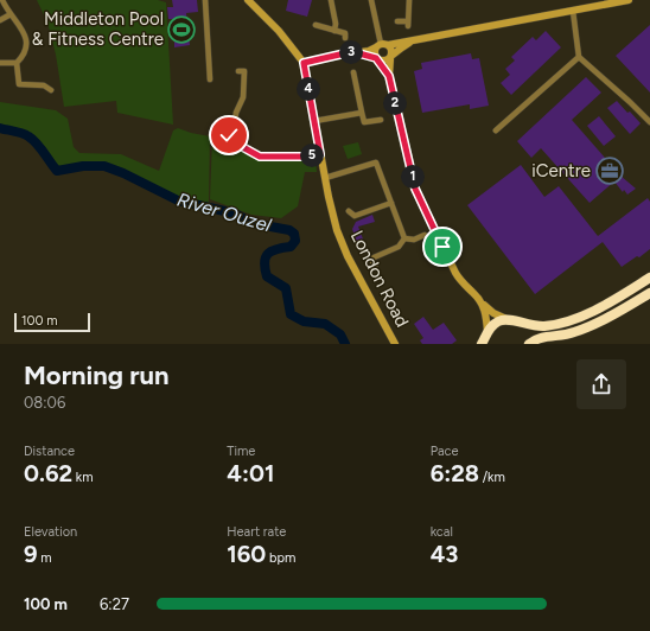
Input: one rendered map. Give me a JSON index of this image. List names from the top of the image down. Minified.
{"streets":{"street":["London Road"]},"water":["River Ouzel"],"places":{"sports":["Middleton Pool & Fitness Centre"],"office":["iCentre"]},"scale_bar":"100 m","page":{"pins":["3","4","2","5","1"],"scale":"100 m","heading":["Morning run","08:06"],"stats":[["Distance","0.62 km"],["Time","4:01"],["Pace","6:28 /km"],["Elevation","9 m"],["Heart rate","160 bpm"],["kcal","43"]],"list":[{"name":"100 m","note":"6:27"}]}}
